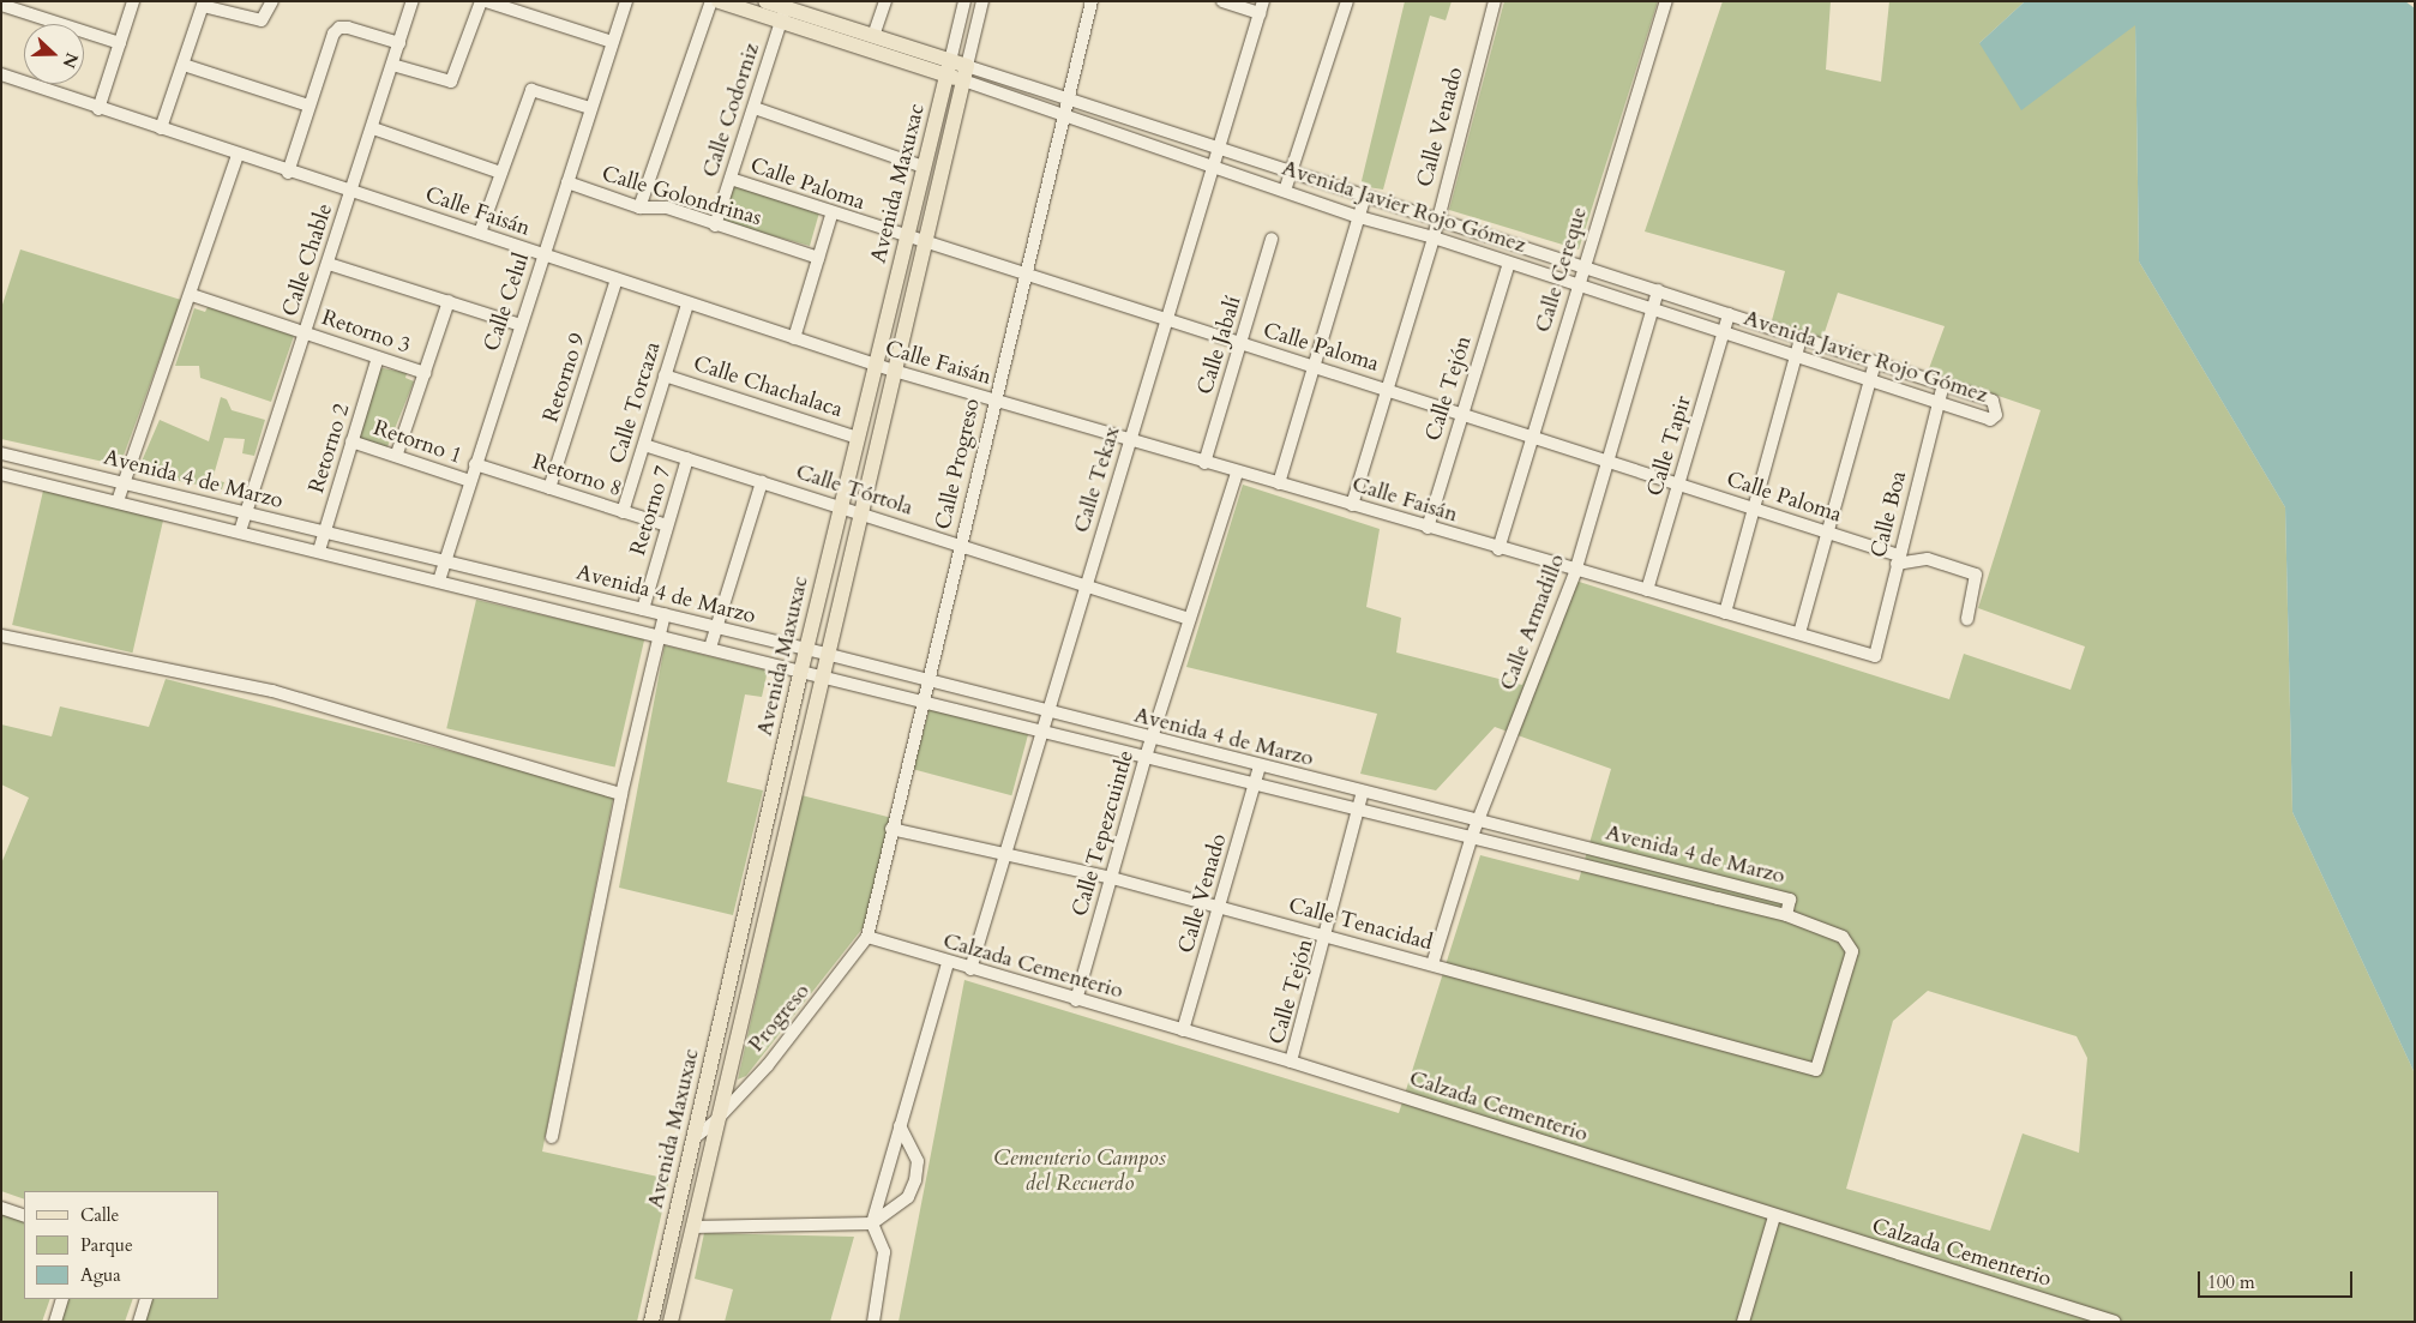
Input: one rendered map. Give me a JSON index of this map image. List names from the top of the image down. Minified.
{"streets":{"main road":["Avenida Maxuxac","Avenida Javier Rojo Gómez"],"street":["Calle Codorniz","Calle Venado","Calle Paloma","Calle Golondrinas","Calle Faisán","Calle Chable","Calle Cereque","Calle Celul","Retorno 3","Calle Jabalí","Retorno 9","Calle Chachalaca","Calle Tejón","Calle Torcaza","Retorno 1","Calle Tapir","Retorno 2","Calle Progreso","Retorno 8","Avenida 4 de Marzo","Calle Tekax","Calle Tórtola","Retorno 7","Calle Boa","Calle Armadillo","Calle Tepezcuintle","Calle Tenacidad","Calzada Cementerio","Progreso"]},"crossings":[["Calle Codorniz","Calle Paloma"],["Calle Codorniz","Calle Golondrinas"],["Calle Codorniz","Avenida Javier Rojo Gómez"],["Calle Venado","Calle Paloma"],["Calle Venado","Avenida Javier Rojo Gómez"],["Calle Venado","Calle Faisán"],["Calle Venado","Avenida 4 de Marzo"],["Calle Venado","Calle Tenacidad"],["Calle Venado","Calzada Cementerio"],["Avenida Maxuxac","Calle Paloma"],["Avenida Maxuxac","Avenida Javier Rojo Gómez"],["Avenida Maxuxac","Calle Faisán"],["Avenida Maxuxac","Calle Chachalaca"],["Avenida Maxuxac","Avenida 4 de Marzo"],["Avenida Maxuxac","Calle Tórtola"],["Avenida Maxuxac","Progreso"],["Calle Paloma","Calle Cereque"],["Calle Paloma","Calle Jabalí"],["Calle Paloma","Calle Tejón"],["Calle Paloma","Calle Tapir"],["Calle Paloma","Calle Progreso"],["Calle Paloma","Calle Tekax"],["Calle Paloma","Calle Boa"],["Calle Paloma","Calle Armadillo"],["Calle Golondrinas","Calle Celul"],["Avenida Javier Rojo Gómez","Calle Cereque"],["Avenida Javier Rojo Gómez","Calle Tejón"],["Avenida Javier Rojo Gómez","Calle Tapir"],["Avenida Javier Rojo Gómez","Calle Progreso"],["Avenida Javier Rojo Gómez","Calle Tekax"],["Avenida Javier Rojo Gómez","Calle Boa"],["Avenida Javier Rojo Gómez","Calle Armadillo"],["Calle Faisán","Calle Chable"],["Calle Faisán","Calle Cereque"],["Calle Faisán","Calle Celul"],["Calle Faisán","Calle Jabalí"],["Calle Faisán","Retorno 9"],["Calle Faisán","Calle Tejón"],["Calle Faisán","Calle Torcaza"],["Calle Faisán","Calle Tapir"],["Calle Faisán","Calle Progreso"],["Calle Faisán","Calle Tekax"],["Calle Faisán","Calle Boa"],["Calle Faisán","Calle Armadillo"],["Calle Faisán","Calle Tepezcuintle"],["Calle Chable","Retorno 3"],["Calle Chable","Avenida 4 de Marzo"],["Calle Celul","Retorno 1"],["Calle Celul","Retorno 8"],["Calle Celul","Avenida 4 de Marzo"],["Retorno 3","Retorno 2"],["Retorno 9","Retorno 8"],["Calle Chachalaca","Calle Torcaza"],["Calle Tejón","Avenida 4 de Marzo"],["Calle Tejón","Calle Tenacidad"],["Calle Tejón","Calzada Cementerio"],["Calle Torcaza","Retorno 8"],["Calle Torcaza","Calle Tórtola"],["Retorno 1","Retorno 2"],["Retorno 2","Avenida 4 de Marzo"],["Calle Progreso","Avenida 4 de Marzo"],["Calle Progreso","Calle Tórtola"],["Calle Progreso","Calle Tenacidad"],["Calle Progreso","Calzada Cementerio"],["Calle Progreso","Progreso"],["Retorno 8","Retorno 7"],["Avenida 4 de Marzo","Calle Tekax"],["Avenida 4 de Marzo","Retorno 7"],["Avenida 4 de Marzo","Calle Armadillo"],["Avenida 4 de Marzo","Calle Tepezcuintle"],["Avenida 4 de Marzo","Calle Tenacidad"],["Calle Tekax","Calle Tórtola"],["Calle Tekax","Calle Tenacidad"],["Calle Tekax","Calzada Cementerio"],["Calle Tórtola","Retorno 7"],["Calle Tórtola","Calle Tepezcuintle"],["Calle Armadillo","Calle Tenacidad"],["Calle Tepezcuintle","Calle Tenacidad"],["Calle Tepezcuintle","Calzada Cementerio"],["Calzada Cementerio","Progreso"]],"parks":["Cementerio Campos del Recuerdo"],"legend":["Calle","Parque","Agua"],"scale_bar":"100 m","north":"right"}
